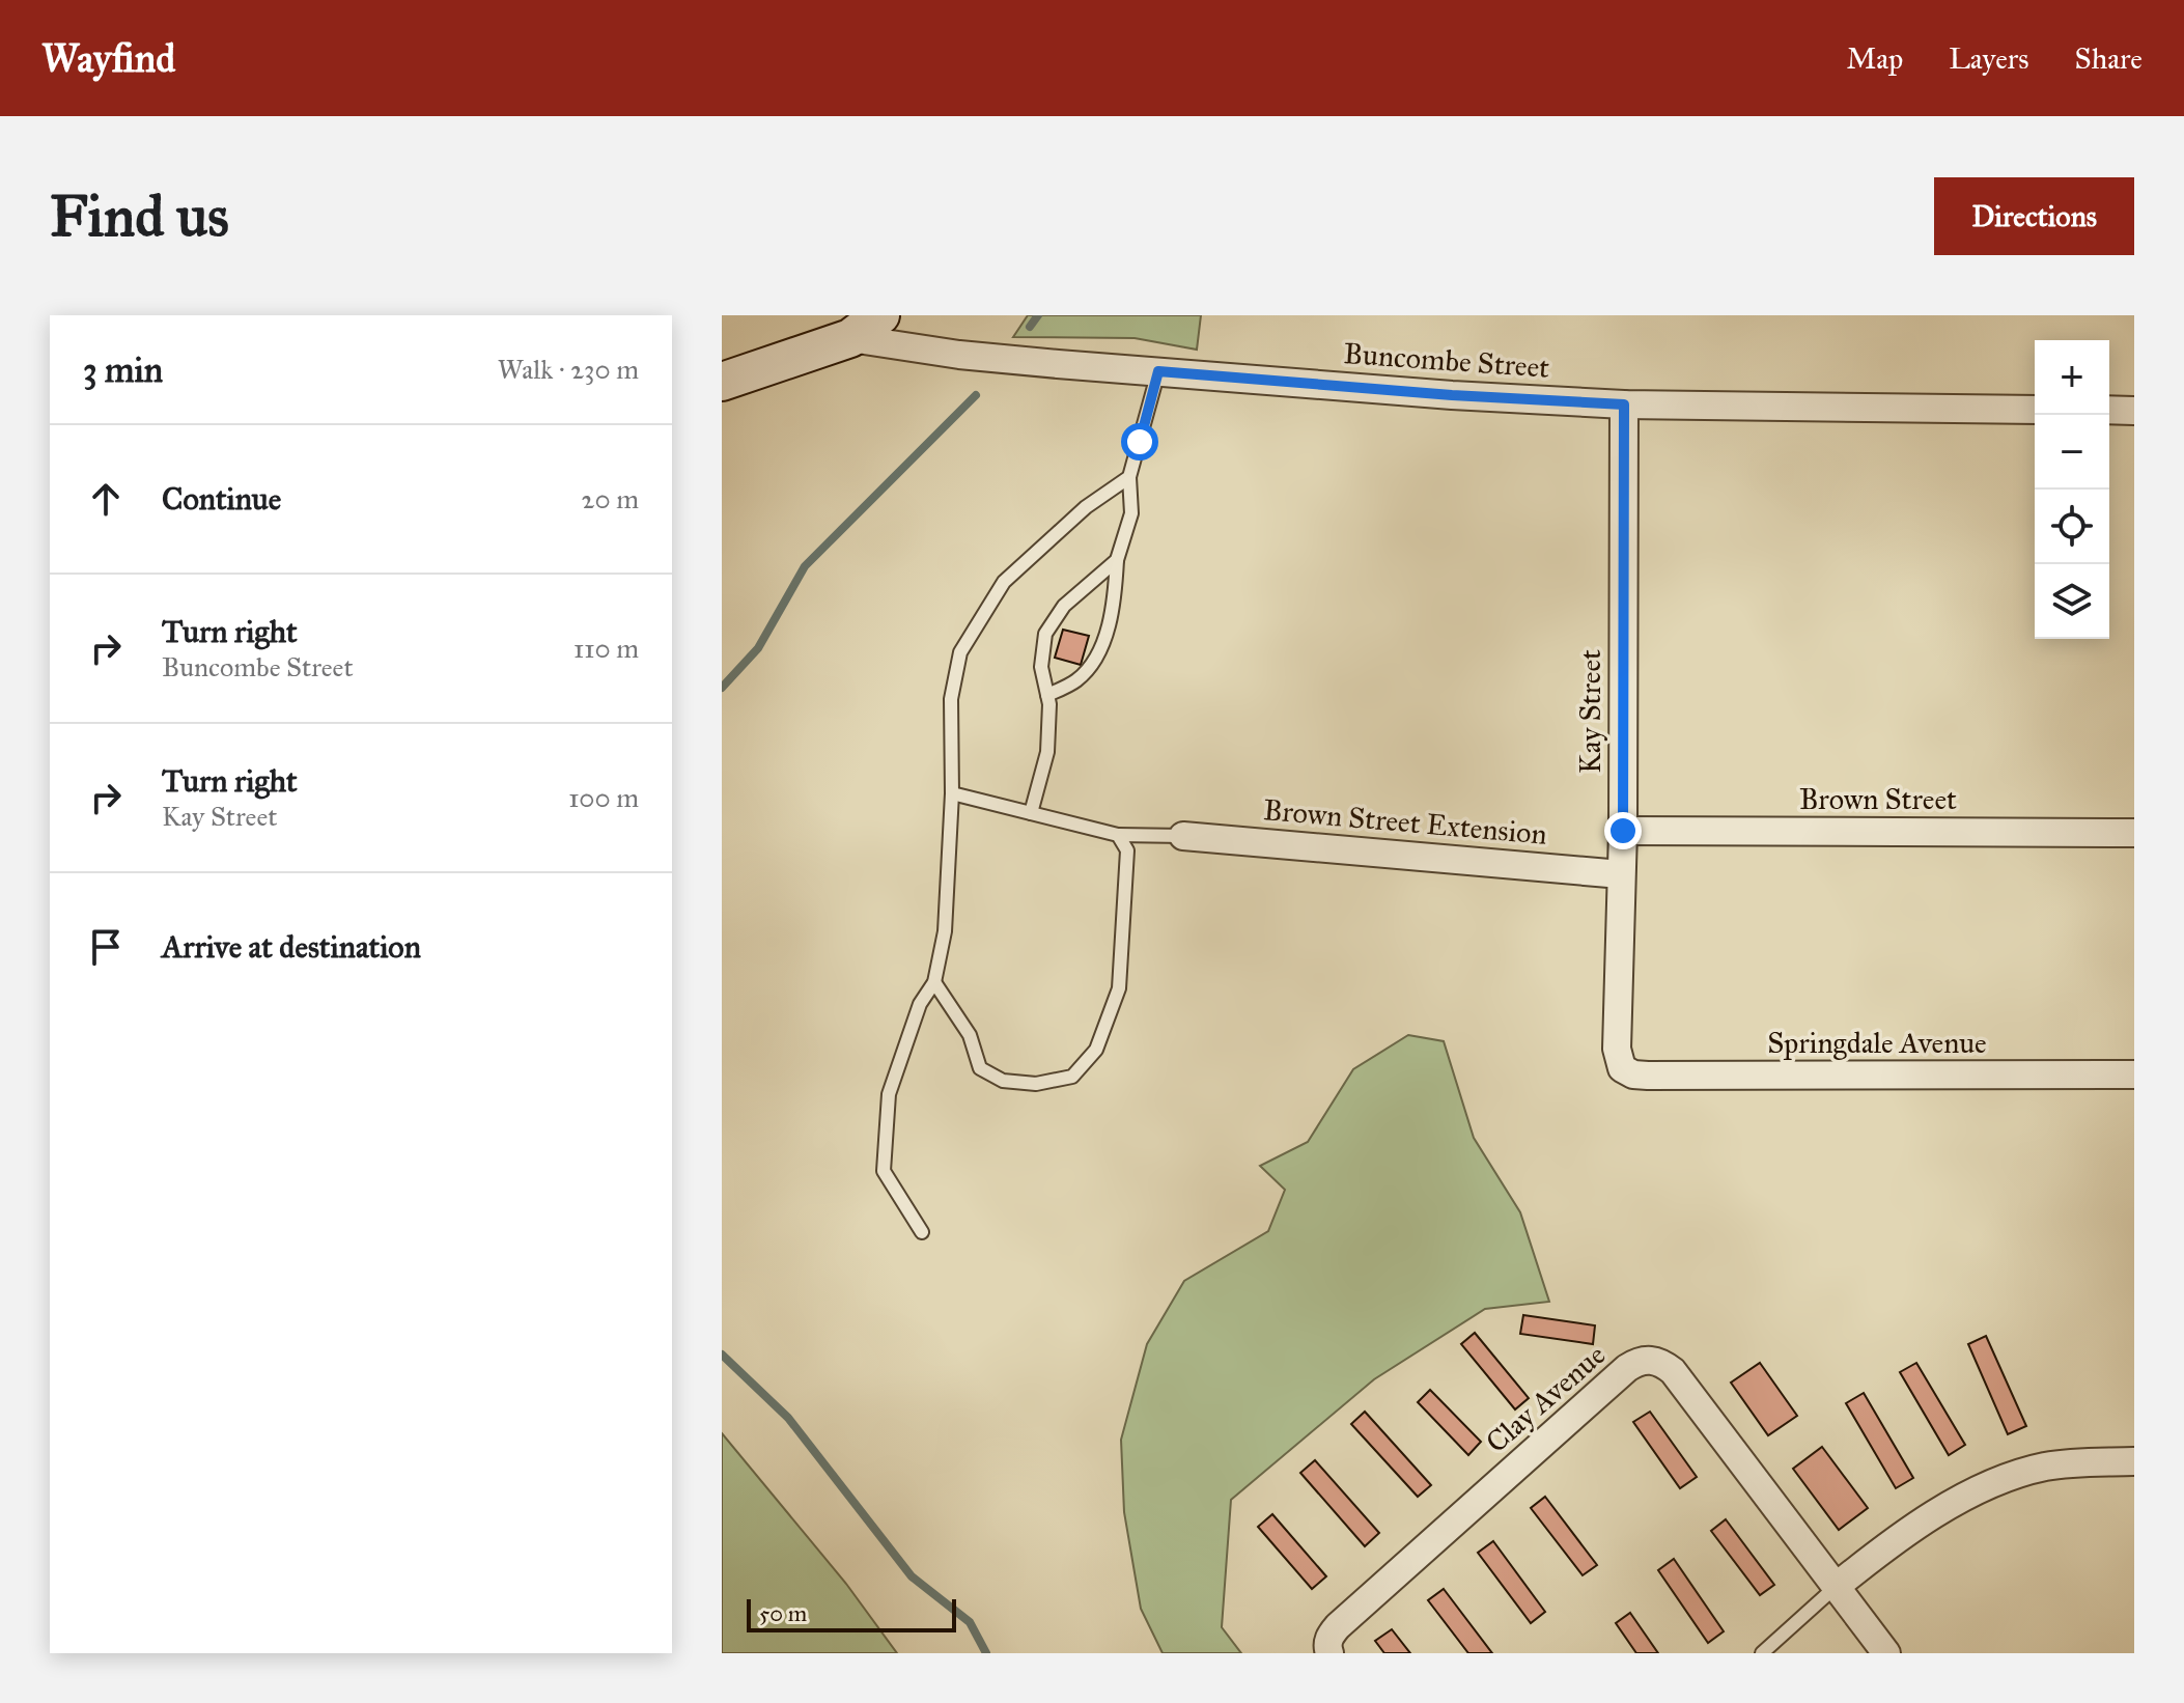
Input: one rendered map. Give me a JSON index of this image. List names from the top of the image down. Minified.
{"streets":{"street":["Buncombe Street","Kay Street","Brown Street","Brown Street Extension","Springdale Avenue","Clay Avenue"]},"crossings":[["Buncombe Street","Kay Street"],["Kay Street","Brown Street"],["Kay Street","Brown Street Extension"],["Kay Street","Springdale Avenue"]],"scale_bar":"50 m","page":{"header":"Wayfind","nav":["Map","Layers","Share"],"buttons":"Directions","title":"Find us","heading":["3 min","Walk · 230 m"],"map_buttons":["+","−"],"list":[["Continue","20 m"],["Turn right","Buncombe Street","110 m"],["Turn right","Kay Street","100 m"],"Arrive at destination"],"scale":"50 m"}}
